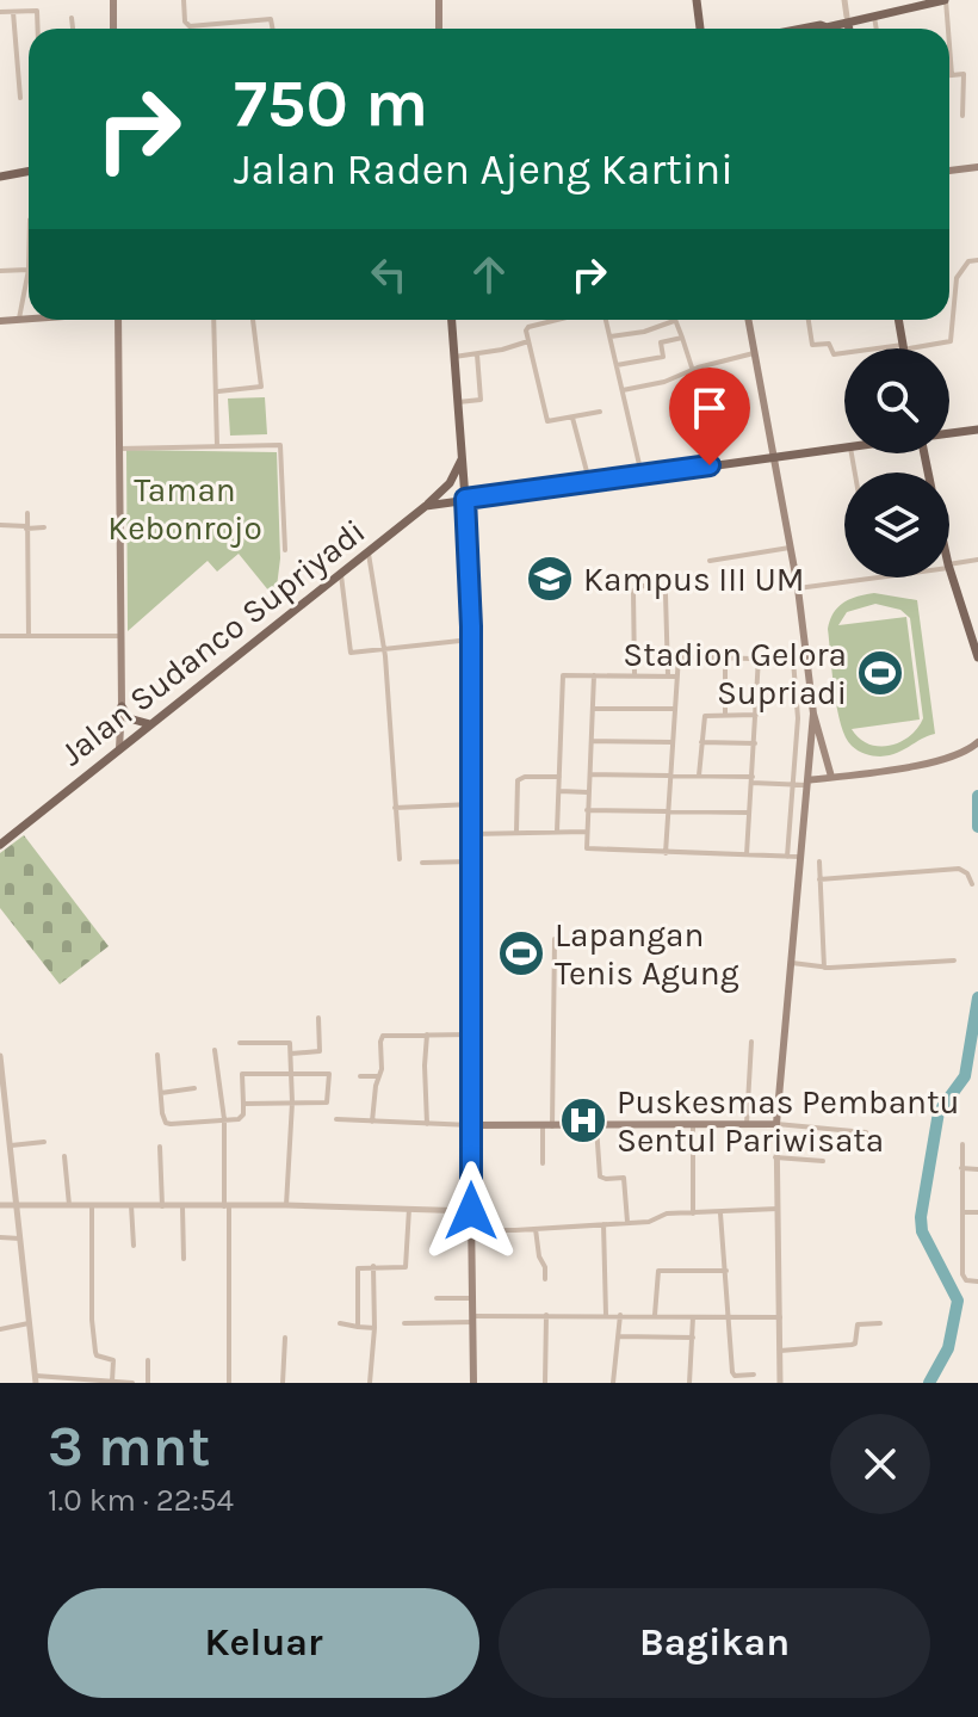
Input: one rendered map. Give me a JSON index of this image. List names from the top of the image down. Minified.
{"streets":{"main road":["Jalan Sudanco Supriyadi"]},"parks":["Taman Kebonrojo"],"places":{"school or university":["Kampus III UM"],"sports":["Stadion Gelora Supriadi","Lapangan Tenis Agung"],"hospital":["Puskesmas Pembantu Sentul Pariwisata"]},"page":{"turn":["750 m","Jalan Raden Ajeng Kartini"],"heading":["3 mnt","1.0 km · 22:54"],"buttons":["Keluar","Bagikan"]}}
